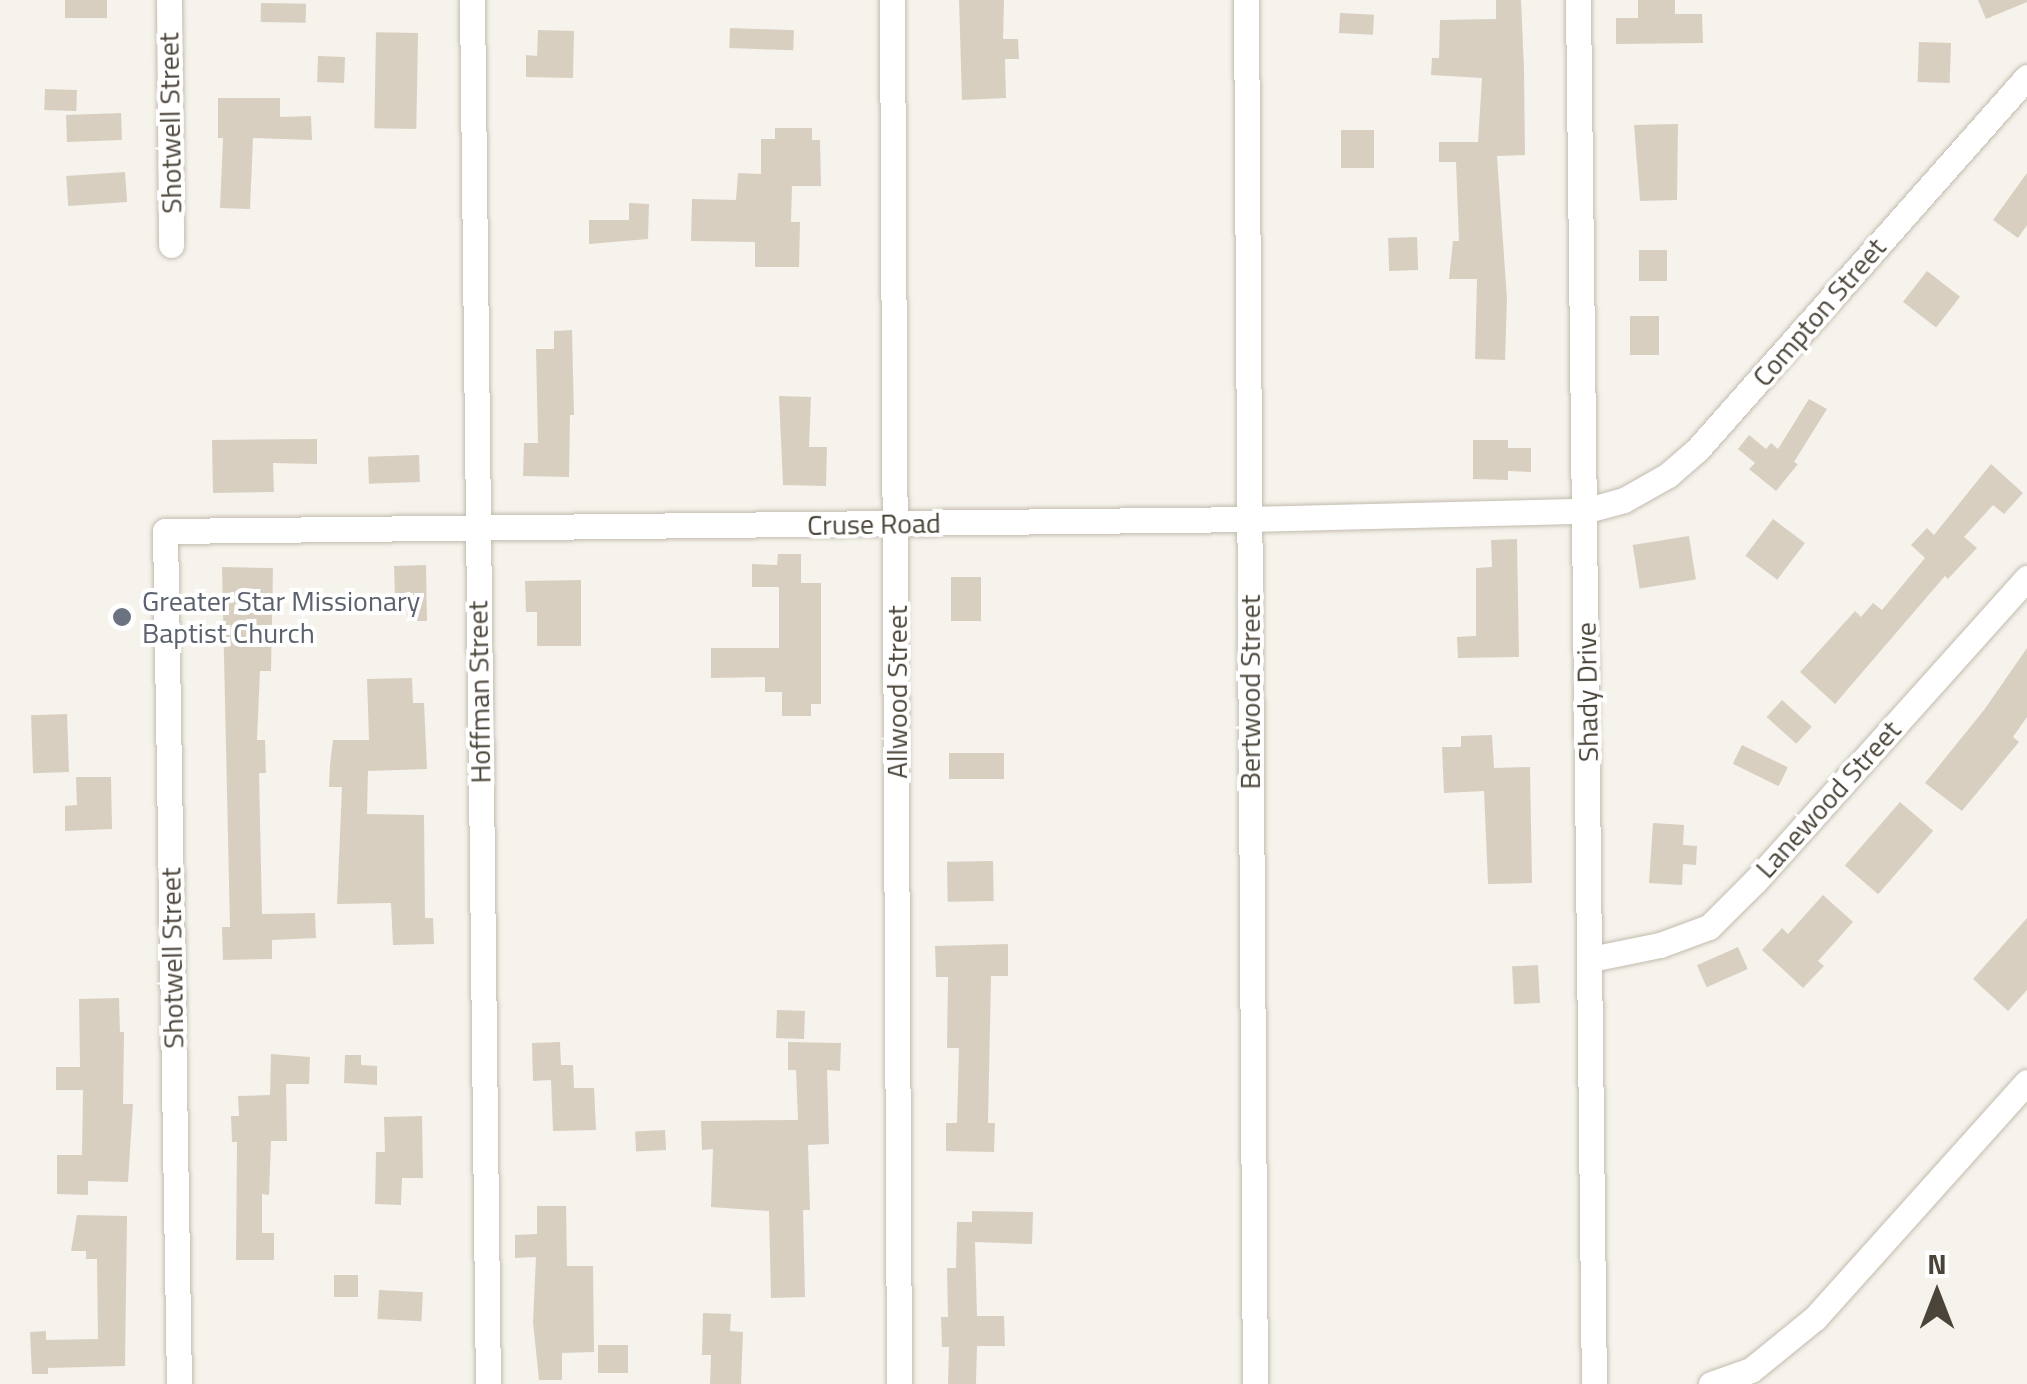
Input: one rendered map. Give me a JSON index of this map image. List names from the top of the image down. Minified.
{"streets":{"street":["Shotwell Street","Compton Street","Cruse Road","Hoffman Street","Allwood Street","Bertwood Street","Shady Drive","Lanewood Street"]},"crossings":[["Shotwell Street","Cruse Road"],["Compton Street","Cruse Road"],["Compton Street","Shady Drive"],["Cruse Road","Hoffman Street"],["Cruse Road","Allwood Street"],["Cruse Road","Bertwood Street"],["Cruse Road","Shady Drive"],["Shady Drive","Lanewood Street"]],"places":["Greater Star Missionary Baptist Church"],"north":"top"}
